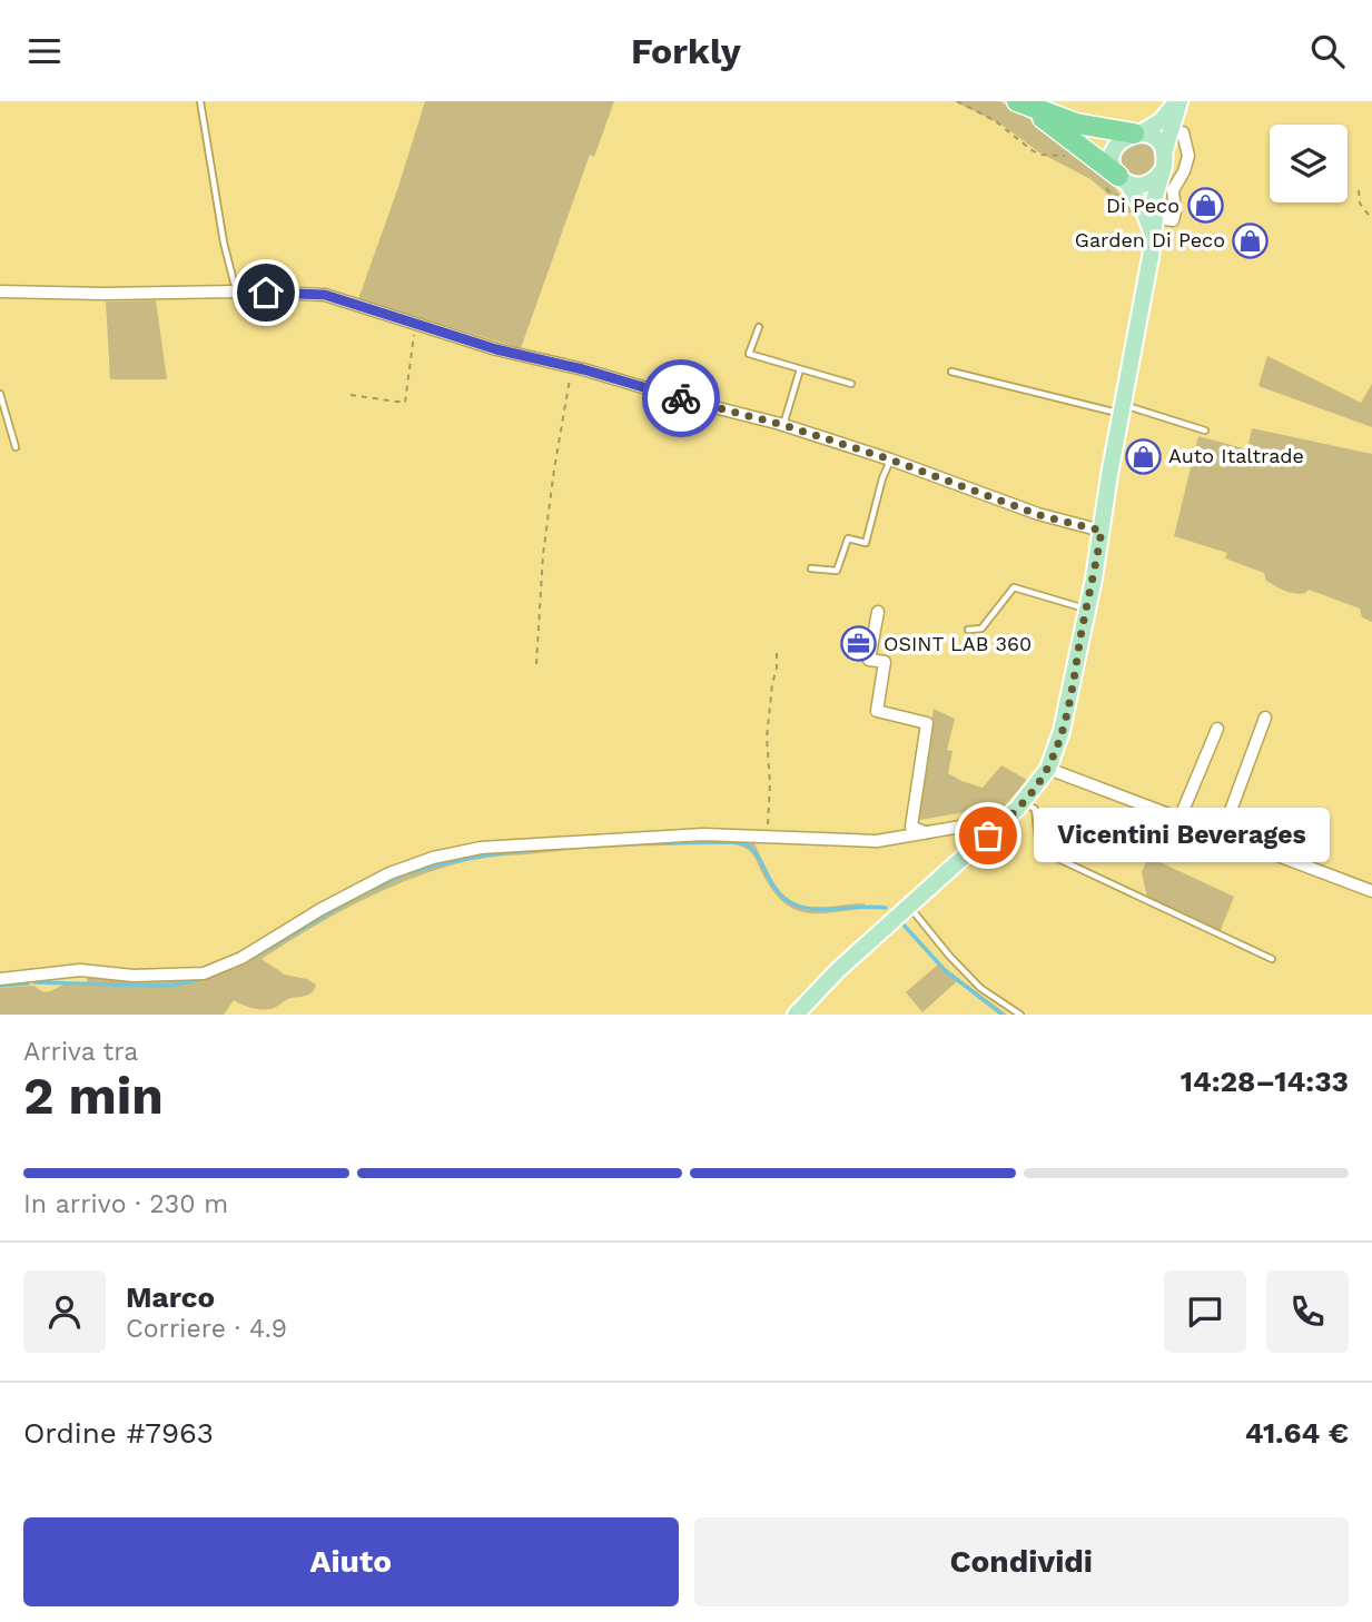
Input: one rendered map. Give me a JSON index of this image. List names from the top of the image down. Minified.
{"places":{"shop":["Di Peco","Garden Di Peco","Auto Italtrade"],"office":["OSINT LAB 360"],"other":["Vicentini Beverages"]},"page":{"header":"Forkly","bubble":"Vicentini Beverages","heading":["2 min","Arriva tra","14:28–14:33"],"panel":["Marco","Corriere · 4.9","Ordine #7963","41.64 €"],"bar":"In arrivo · 230 m","buttons":["Aiuto","Condividi"]}}
